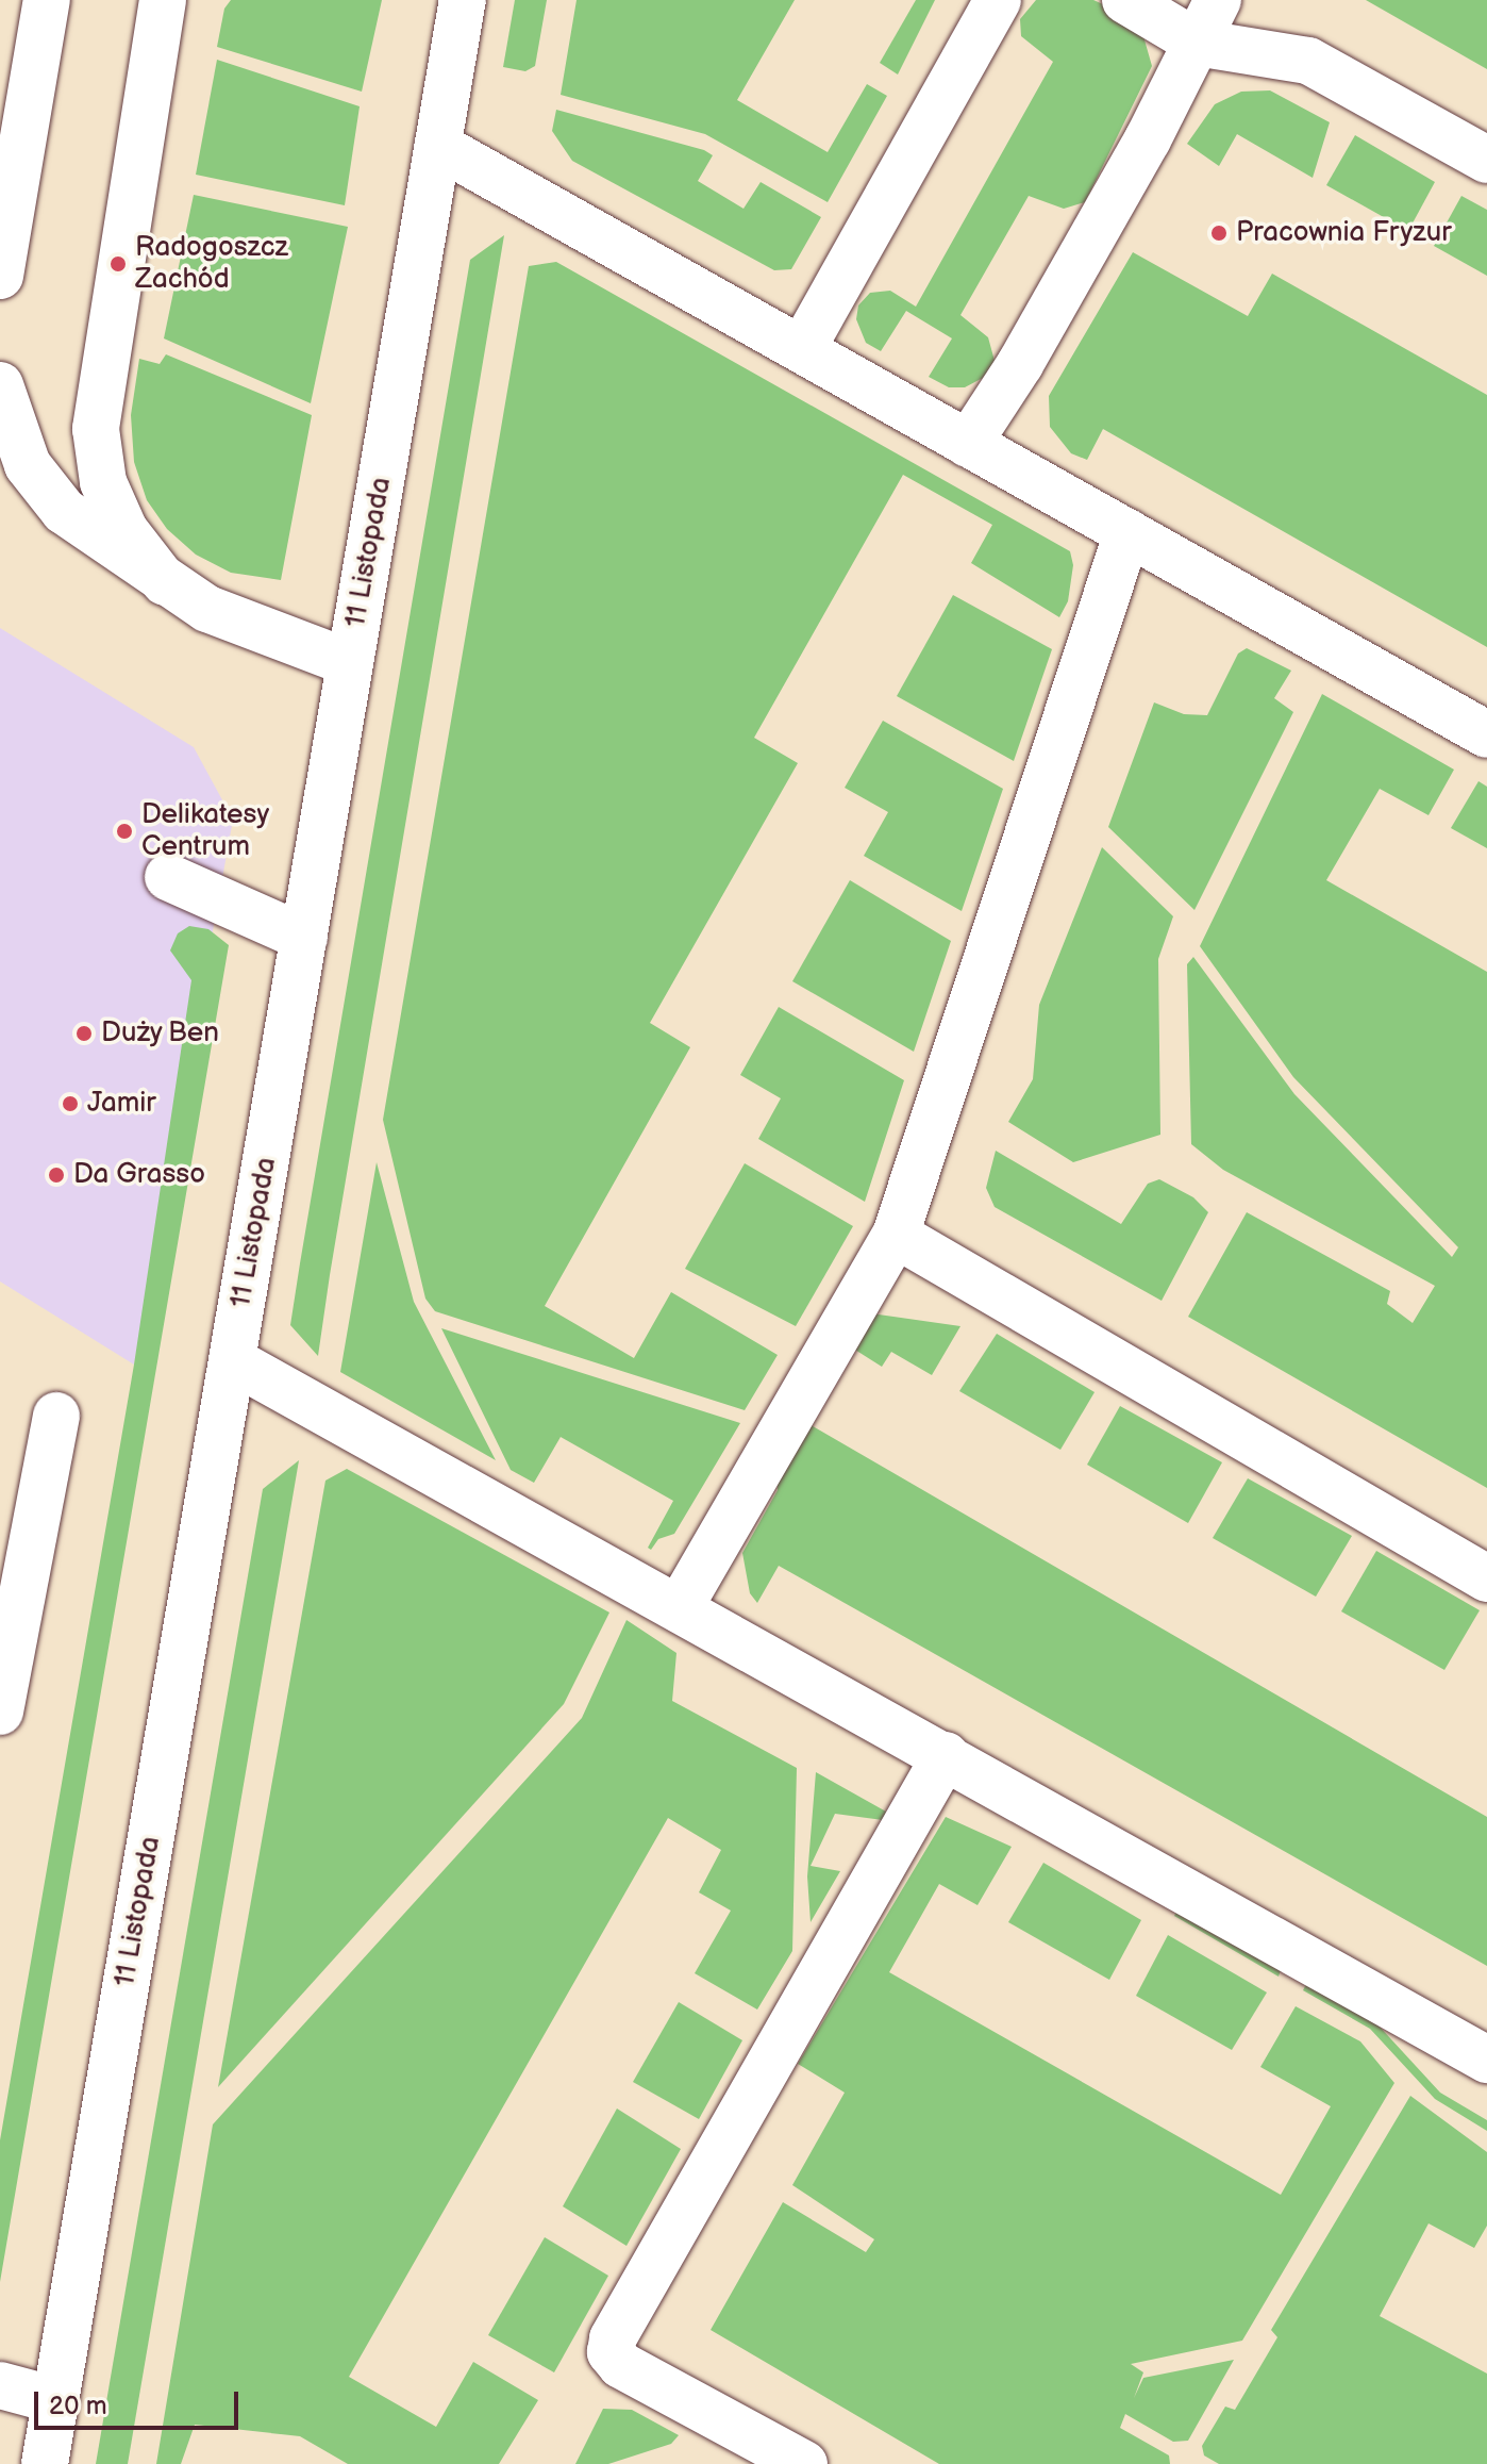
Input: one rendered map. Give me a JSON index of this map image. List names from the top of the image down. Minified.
{"streets":{"street":["11 Listopada"]},"places":["Pracownia Fryzur","Radogoszcz Zachód","Delikatesy Centrum","Duży Ben","Jamir","Da Grasso"],"scale_bar":"20 m"}
